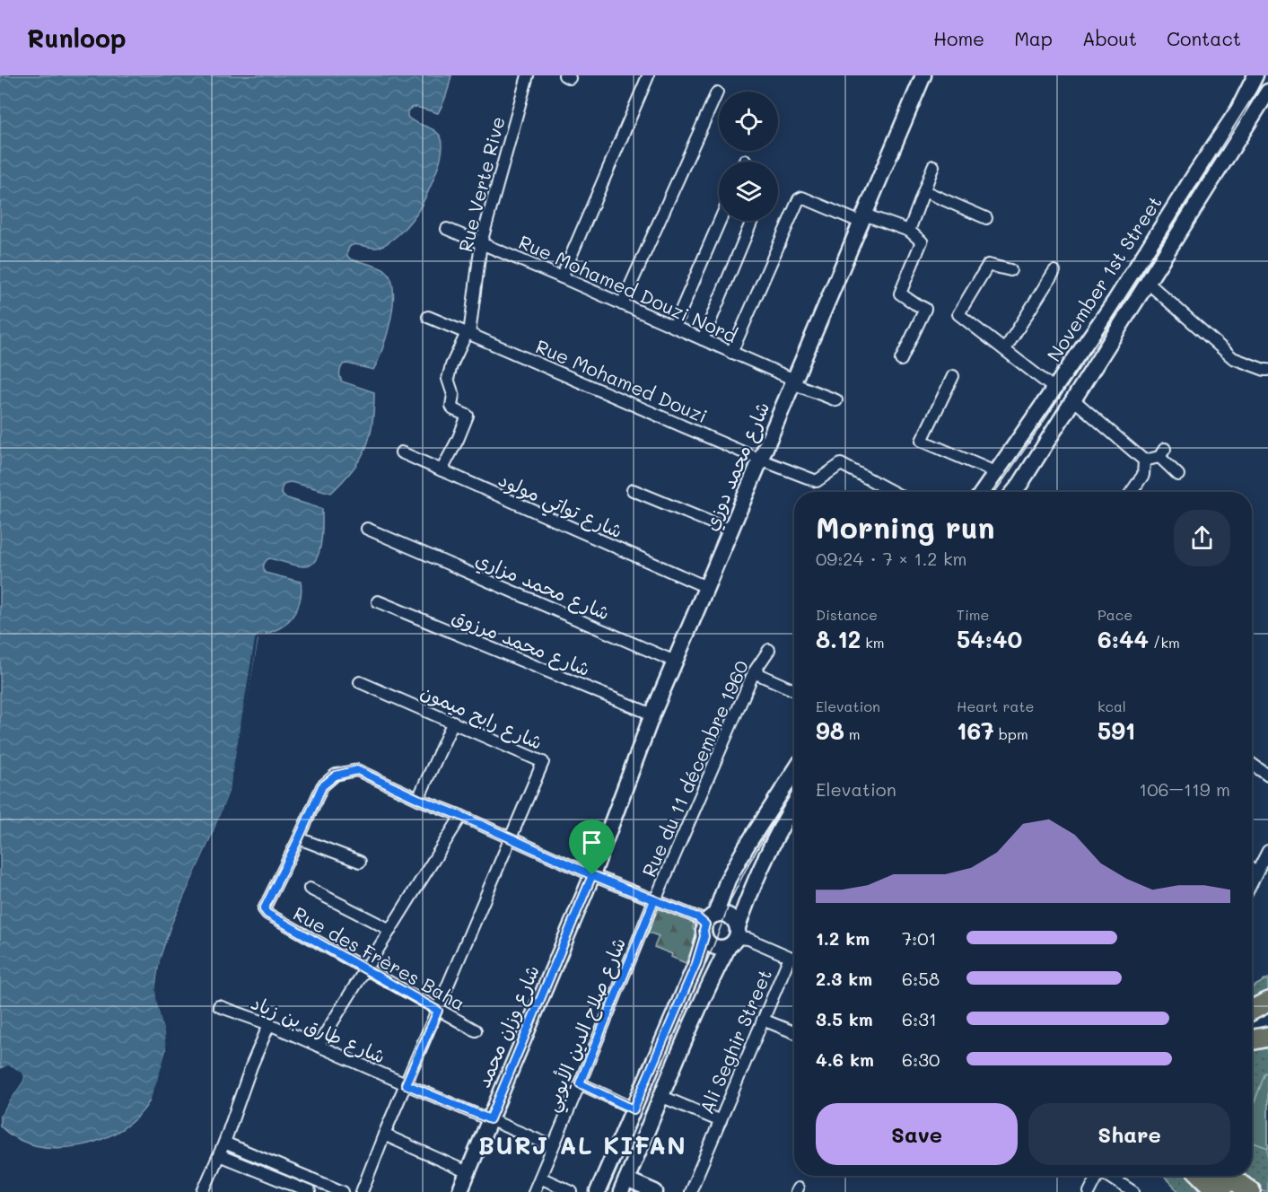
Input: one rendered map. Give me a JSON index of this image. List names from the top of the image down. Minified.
{"streets":{"main road":["November 1st Street","شارع محمد دوزي","شارع وزان محمد"],"street":["Rue Verte Rive","Rue Mohamed Douzi Nord","Rue Mohamed Douzi","شارع تواتي مولود","شارع محمد مزاري","شارع محمد مرزوق","شارع رابح ميمون","Rue du 11 décembre 1960","Rue des Frères Baha","شارع صلاح الدين الأيوبي","شارع طارق بن زياد","Ali Seghir Street"]},"crossings":[["Rue Verte Rive","Rue Mohamed Douzi Nord"],["Rue Verte Rive","Rue Mohamed Douzi"],["Rue Verte Rive","شارع تواتي مولود"],["Rue Mohamed Douzi Nord","شارع محمد دوزي"],["Rue Mohamed Douzi","شارع محمد دوزي"],["شارع محمد دوزي","شارع تواتي مولود"],["شارع محمد دوزي","شارع محمد مزاري"],["شارع محمد دوزي","شارع محمد مرزوق"],["شارع محمد دوزي","شارع وزان محمد"],["Rue du 11 décembre 1960","شارع صلاح الدين الأيوبي"],["شارع صلاح الدين الأيوبي","شارع طارق بن زياد"],["شارع وزان محمد","شارع طارق بن زياد"]],"districts":["BURJ AL KIFAN"],"page":{"header":"Runloop","nav":["Home","Map","About","Contact"],"heading":["Morning run","09:24 · 7 × 1.2 km"],"stats":[["Distance","8.12 km"],["Time","54:40"],["Pace","6:44 /km"],["Elevation","98 m"],["Heart rate","167 bpm"],["kcal","591"]],"chart":["Elevation","106–119 m"],"list":[{"name":"1.2 km","note":"7:01"},{"name":"2.3 km","note":"6:58"},{"name":"3.5 km","note":"6:31"},{"name":"4.6 km","note":"6:30"}],"buttons":["Save","Share"]}}
